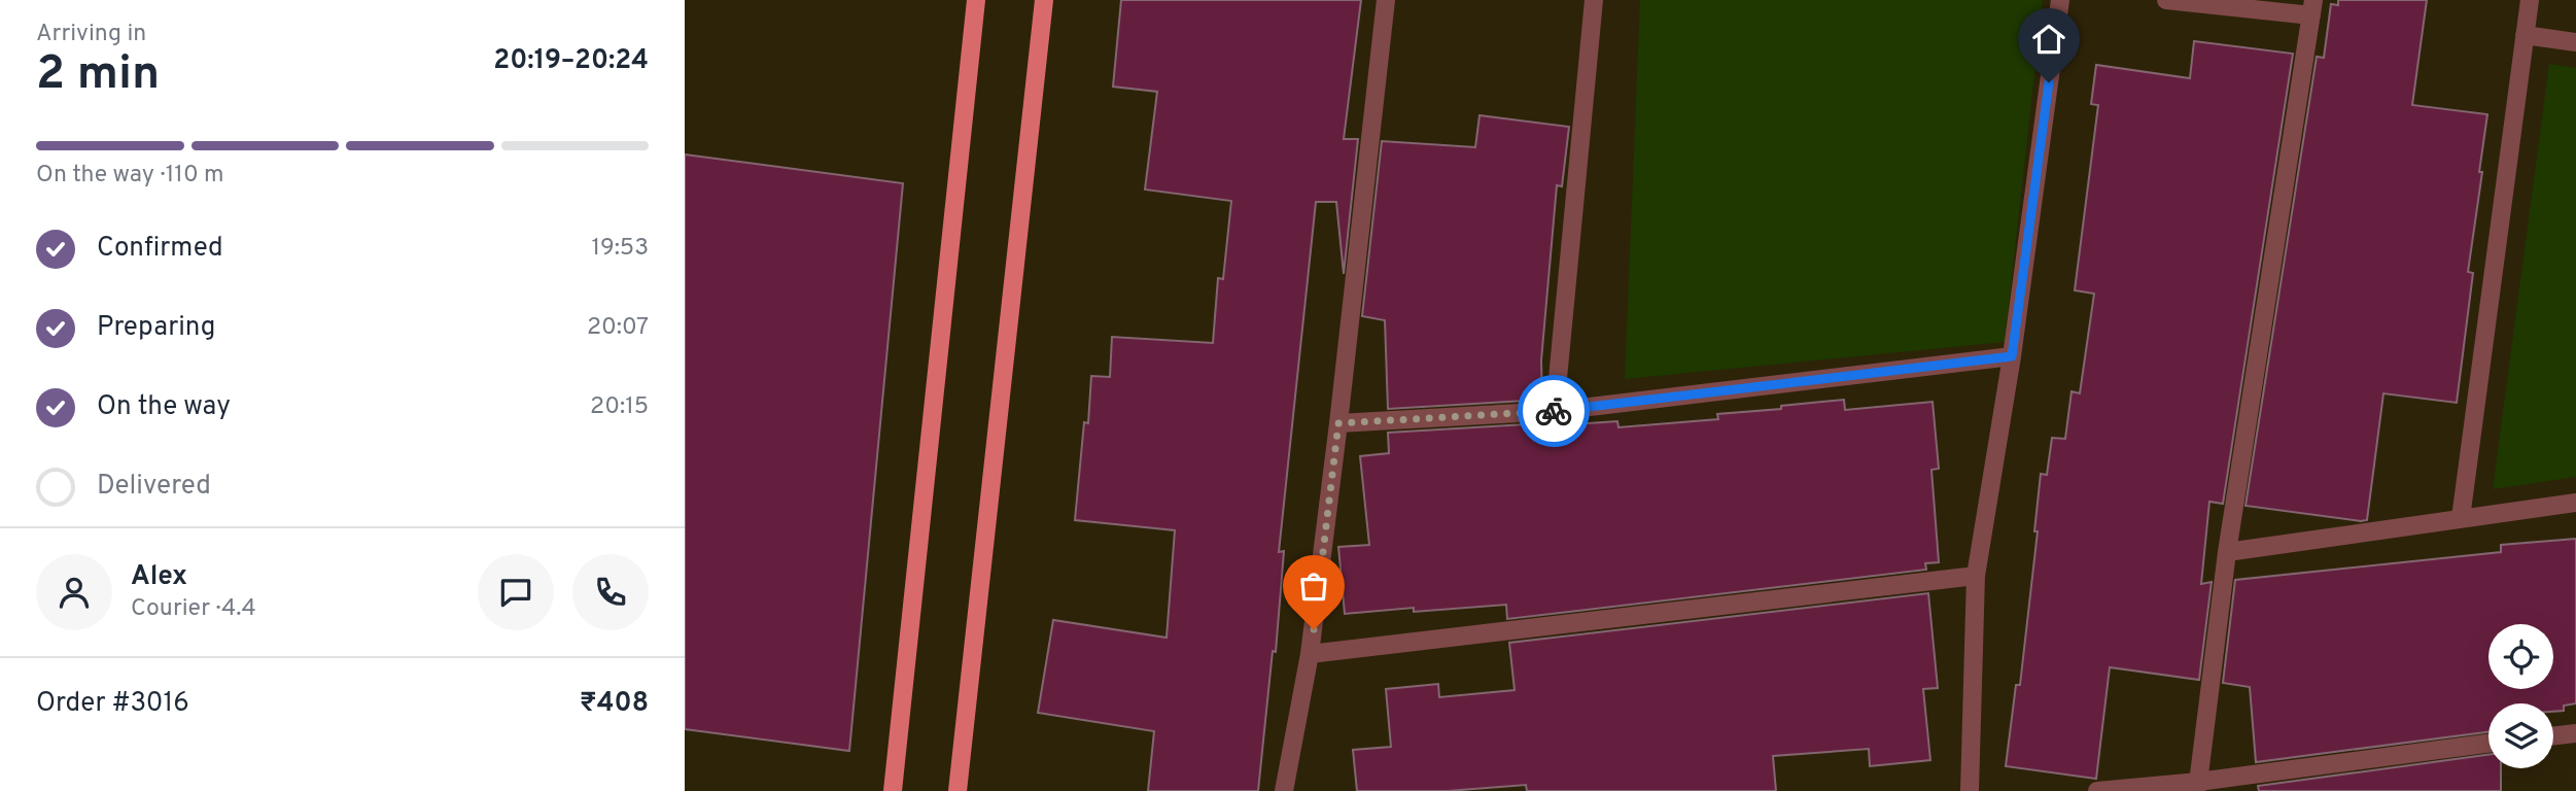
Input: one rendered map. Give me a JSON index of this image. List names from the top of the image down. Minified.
{"page":{"heading":["2 min","Arriving in","20:19–20:24"],"panel":["Alex","Courier · 4.4","Order #3016","₹408"],"bar":"On the way · 110 m","list":[["Confirmed","19:53"],["Preparing","20:07"],["On the way","20:15"],"Delivered"]}}
